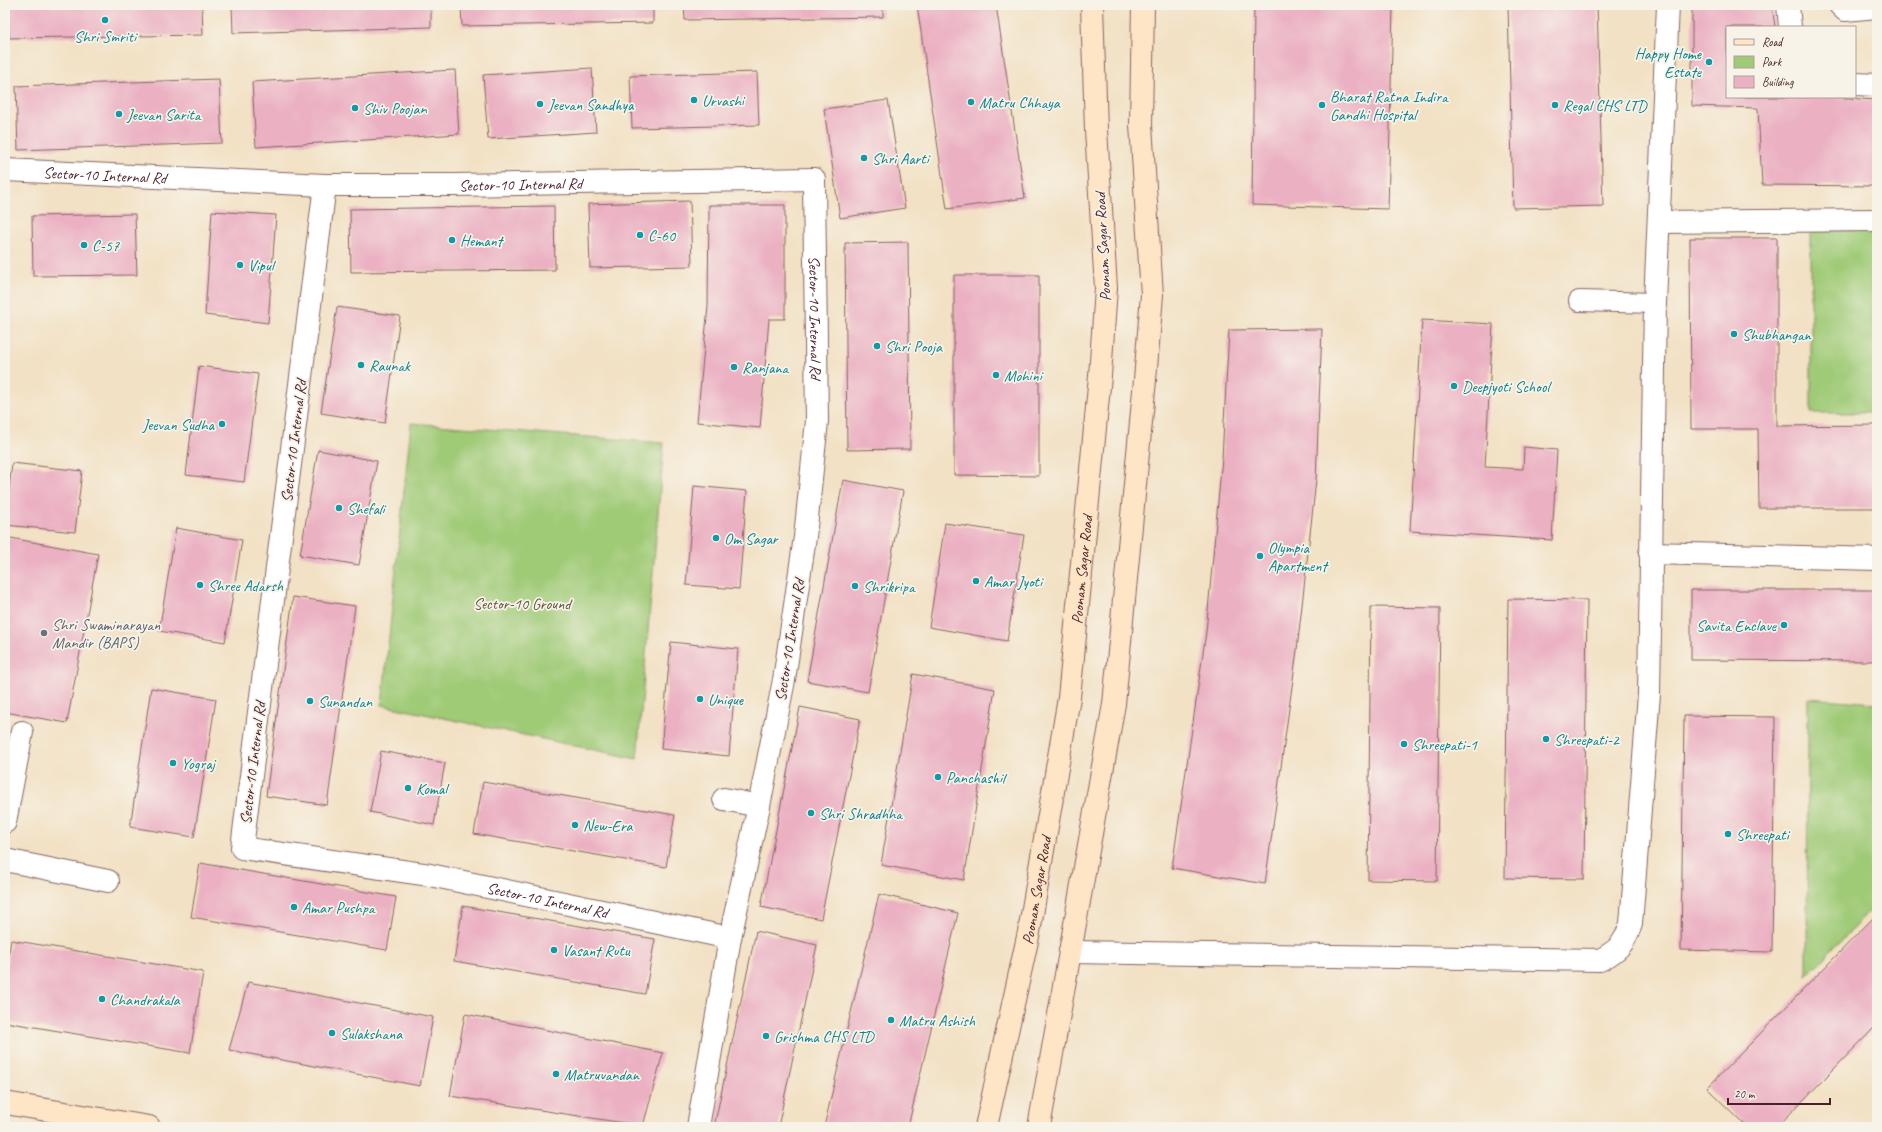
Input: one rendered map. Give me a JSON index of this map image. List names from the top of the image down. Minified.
{"streets":{"main road":["Poonam Sagar Road"],"street":["Sector-10 Internal Rd"]},"parks":["Sector-10 Ground"],"places":["Shri Smriti","Happy Home Estate","Urvashi","Matru Chhaya","Jeevan Sandhya","Bharat Ratna Indira Gandhi Hospital","Regal CHS LTD","Shiv Poojan","Jeevan Sarita","Shri Aarti","C-60","Hemant","C-57","Vipul","Shubhangan","Shri Pooja","Raunak","Ranjana","Mohini","Deepjyoti School","Jeevan Sudha","Shefali","Om Sagar","Olympia Apartment","Amar Jyoti","Shree Adarsh","Shrikripa","Savita Enclave","Shri Swaminarayan Mandir (BAPS)","Unique","Sunandan","Shreepati-2","Shreepati-1","Yograj","Panchashil","Komal","Shri Shradhha","New-Era","Shreepati","Amar Pushpa","Vasant Rutu","Chandrakala","Matru Ashish","Sulakshana","Grishma CHS LTD","Matruvandan"],"legend":["Road","Park","Building"],"scale_bar":"20 m"}
